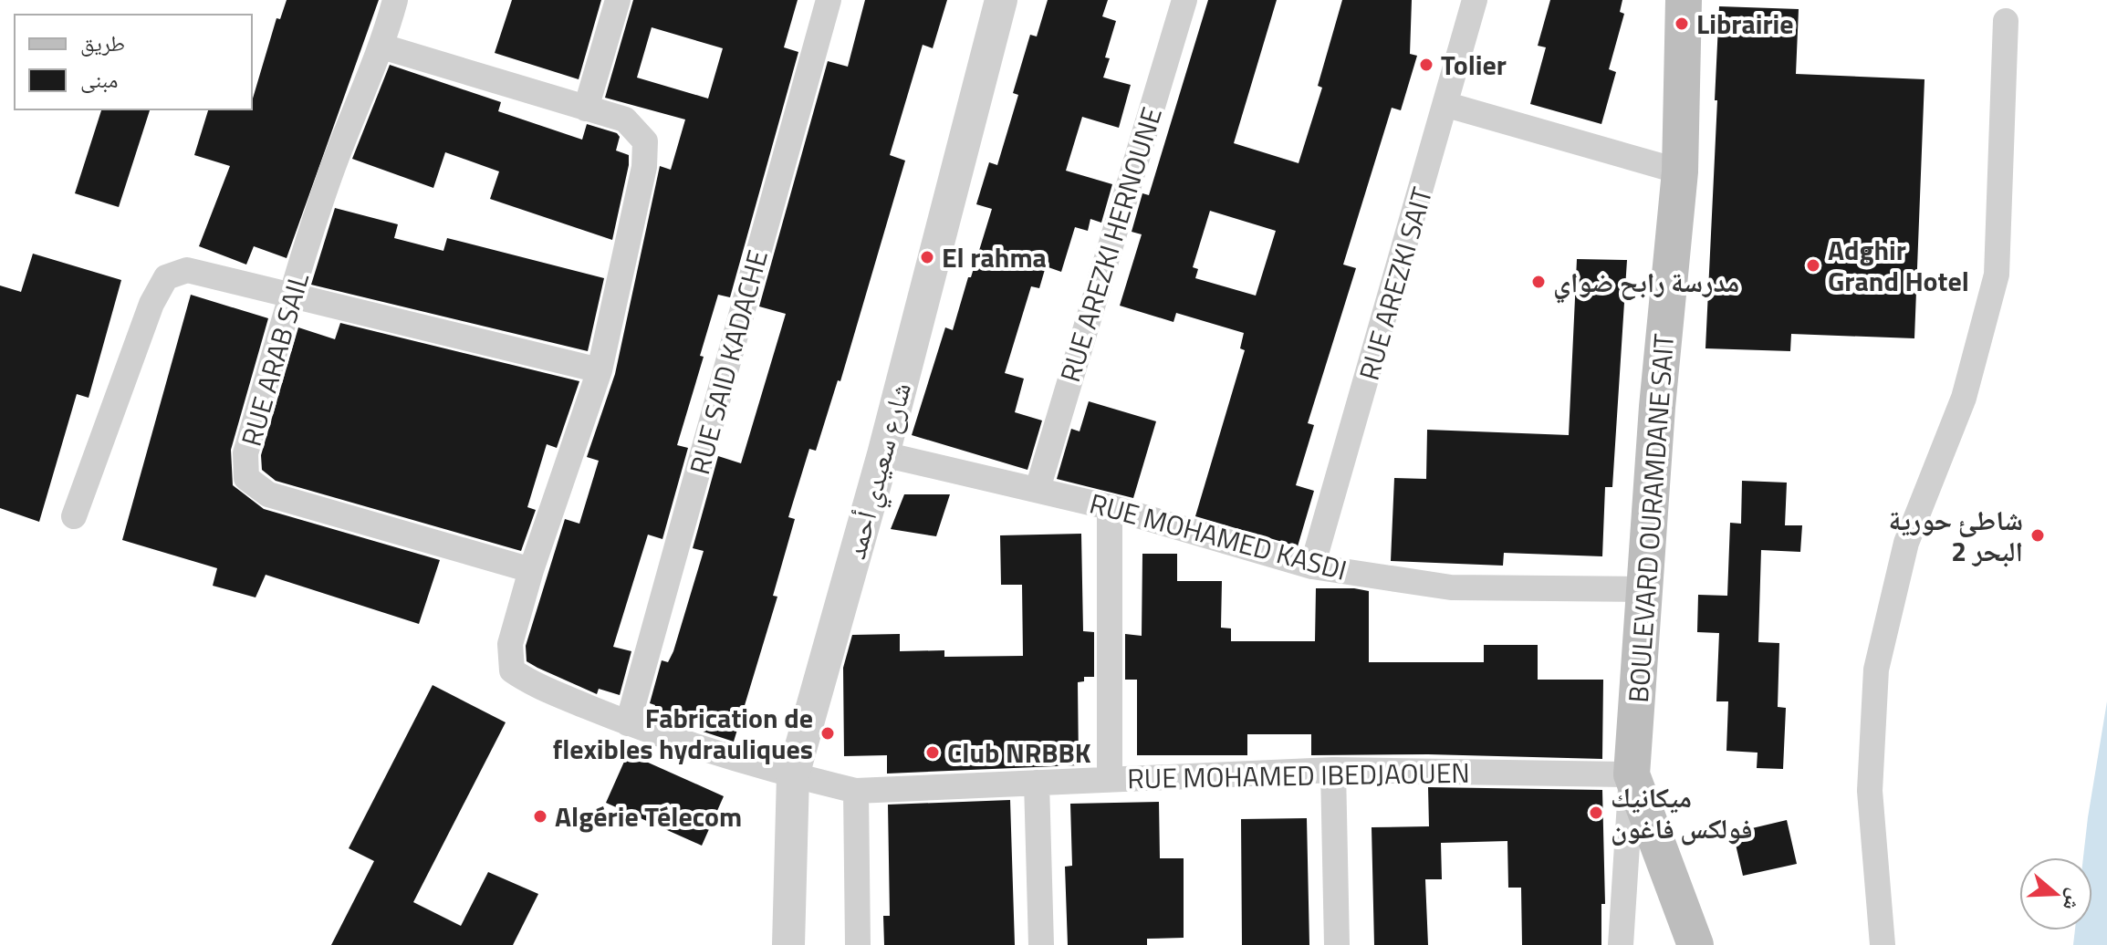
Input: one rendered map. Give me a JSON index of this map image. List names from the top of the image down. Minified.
{"streets":{"main road":["BOULEVARD OURAMDANE SAIT"],"street":["RUE AREZKI HERNOUNE","RUE AREZKI SAIT","RUE ARAB SAIL","RUE SAID KADACHE","شارع سعيدي أحمد","RUE MOHAMED KASDI","RUE MOHAMED IBEDJAOUEN"]},"crossings":[["RUE AREZKI HERNOUNE","RUE MOHAMED KASDI"],["RUE AREZKI SAIT","RUE MOHAMED KASDI"],["RUE ARAB SAIL","RUE MOHAMED IBEDJAOUEN"],["RUE SAID KADACHE","RUE MOHAMED IBEDJAOUEN"],["شارع سعيدي أحمد","RUE MOHAMED KASDI"],["شارع سعيدي أحمد","RUE MOHAMED IBEDJAOUEN"],["BOULEVARD OURAMDANE SAIT","RUE MOHAMED KASDI"],["BOULEVARD OURAMDANE SAIT","RUE MOHAMED IBEDJAOUEN"]],"places":["Librairie","Tolier","El rahma","Adghir Grand Hotel","مدرسة رابح ضواي","شاطئ حورية البحر 2","Fabrication de flexibles hydrauliques","Club NRBBK","ميكانيك فولكس فاغون","Algérie Télecom"],"legend":["طريق","مبنى"],"north":"right"}
